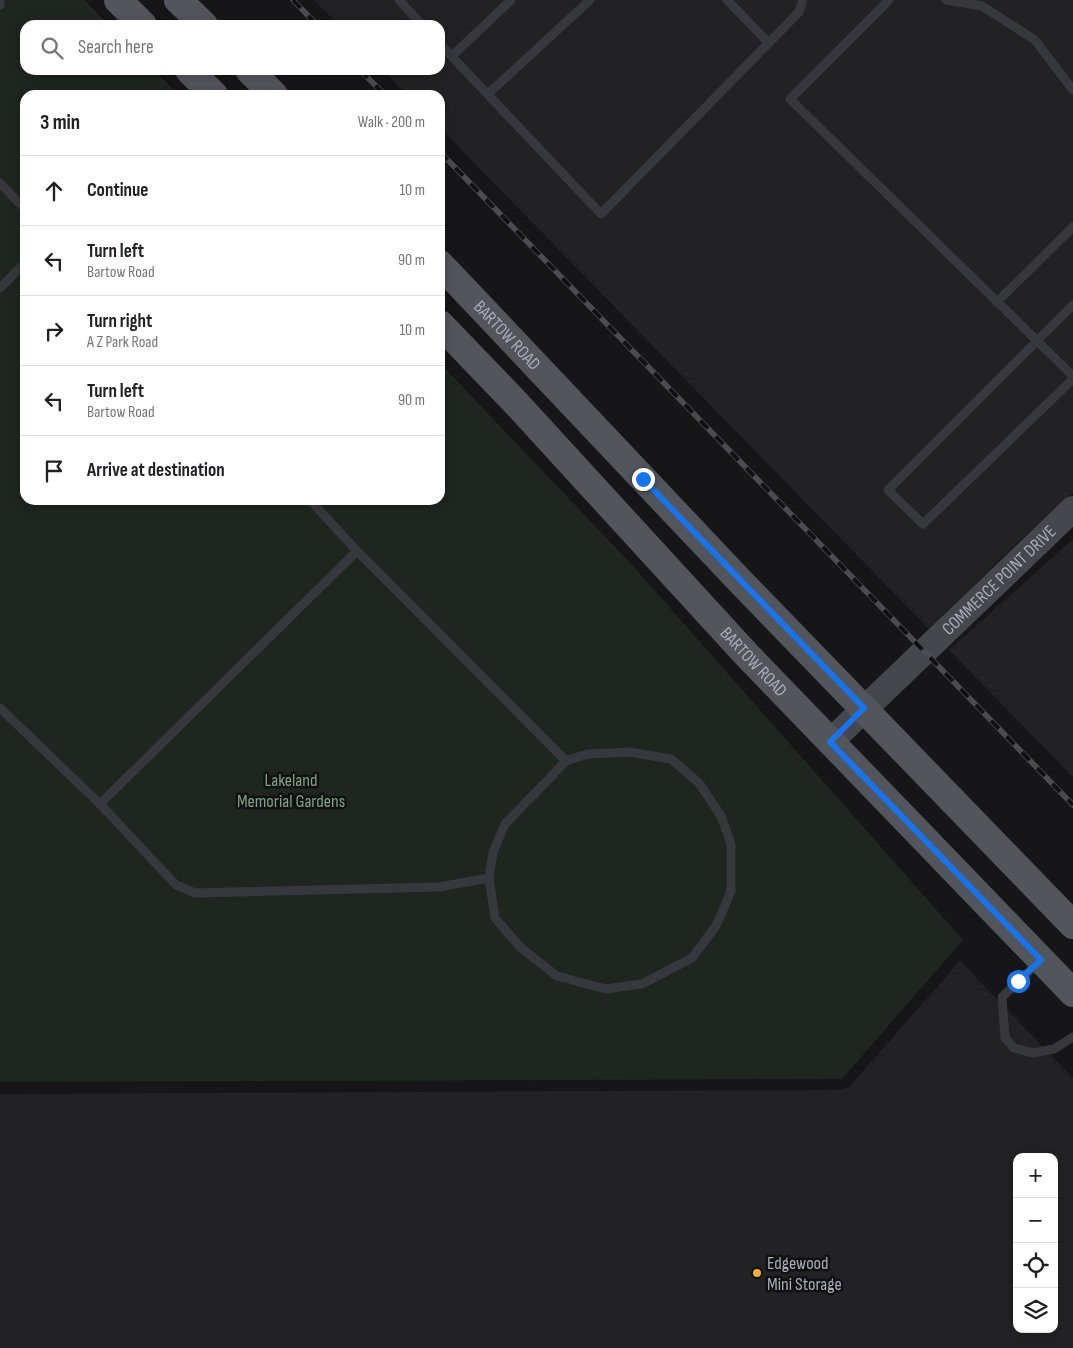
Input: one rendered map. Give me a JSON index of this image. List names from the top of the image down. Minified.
{"streets":{"main road":["BARTOW ROAD"],"street":["COMMERCE POINT DRIVE"]},"crossings":[["BARTOW ROAD","COMMERCE POINT DRIVE"]],"parks":["Lakeland Memorial Gardens"],"places":["Edgewood Mini Storage"],"page":{"search":"Search here","heading":["3 min","Walk · 200 m"],"list":[["Continue","10 m"],["Turn left","Bartow Road","90 m"],["Turn right","A Z Park Road","10 m"],["Turn left","Bartow Road","90 m"],"Arrive at destination"],"map_buttons":["+","−"]}}
